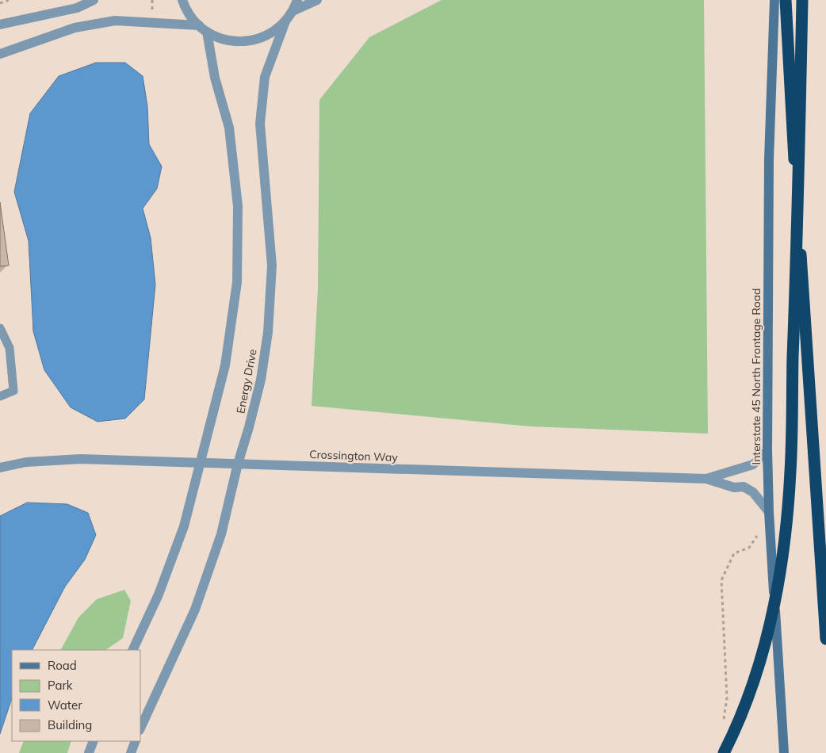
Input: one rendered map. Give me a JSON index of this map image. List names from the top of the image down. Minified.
{"streets":{"main road":["Interstate 45 North Frontage Road"],"street":["Energy Drive","Crossington Way"]},"crossings":[["Interstate 45 North Frontage Road","Crossington Way"],["Energy Drive","Crossington Way"]],"legend":["Road","Park","Water","Building"]}
